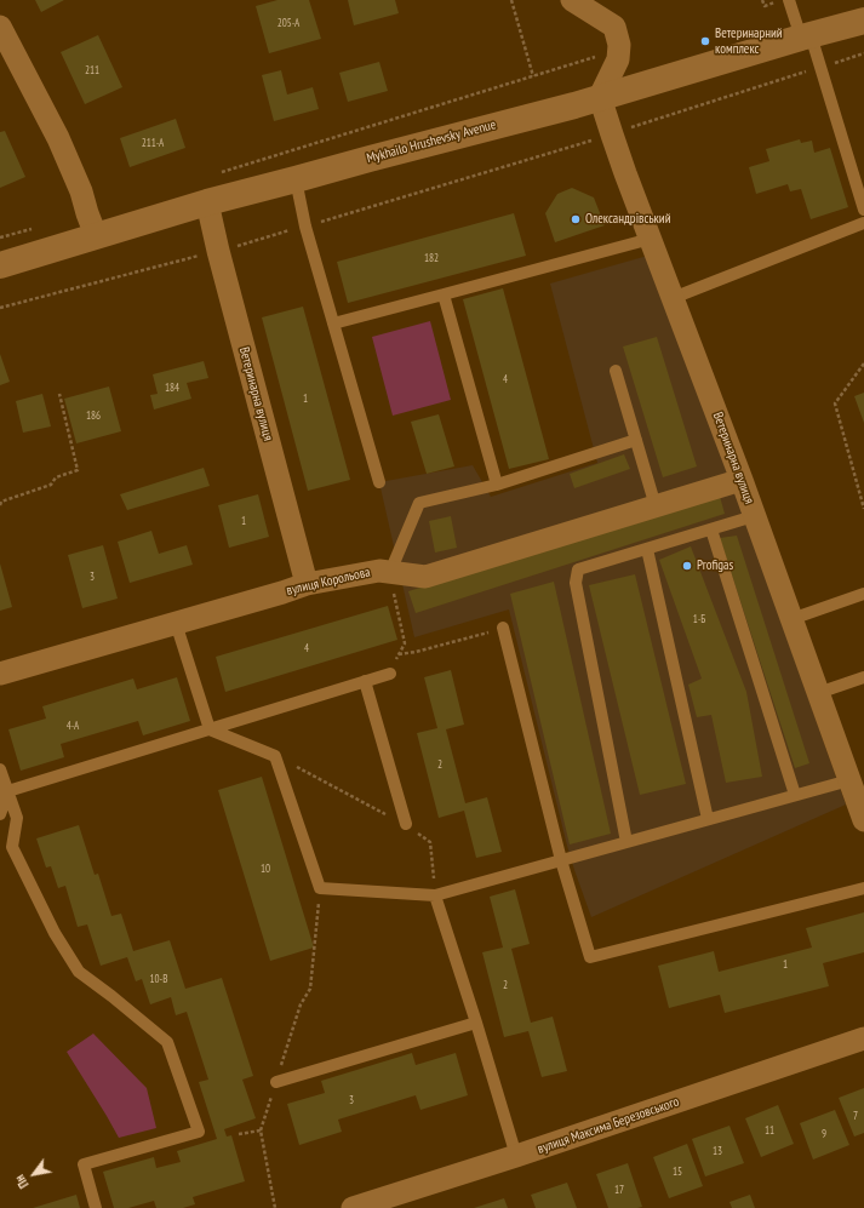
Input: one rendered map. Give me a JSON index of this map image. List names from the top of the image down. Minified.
{"streets":{"street":["Mykhailo Hrushevsky Avenue","Ветеринарна вулиця","вулиця Корольова","вулиця Максима Березовського"]},"crossings":[["Mykhailo Hrushevsky Avenue","Ветеринарна вулиця"],["Ветеринарна вулиця","вулиця Корольова"]],"places":["Ветеринарний комплекс","Олександрівський","Profigas"],"house_numbers":["205-А","211","211-А","182","4","184","1","186","1","3","1-Б","4","4-А","2","10","1","10-В","2","3","7","11","9","13","15","17"],"north":"bottom left"}
